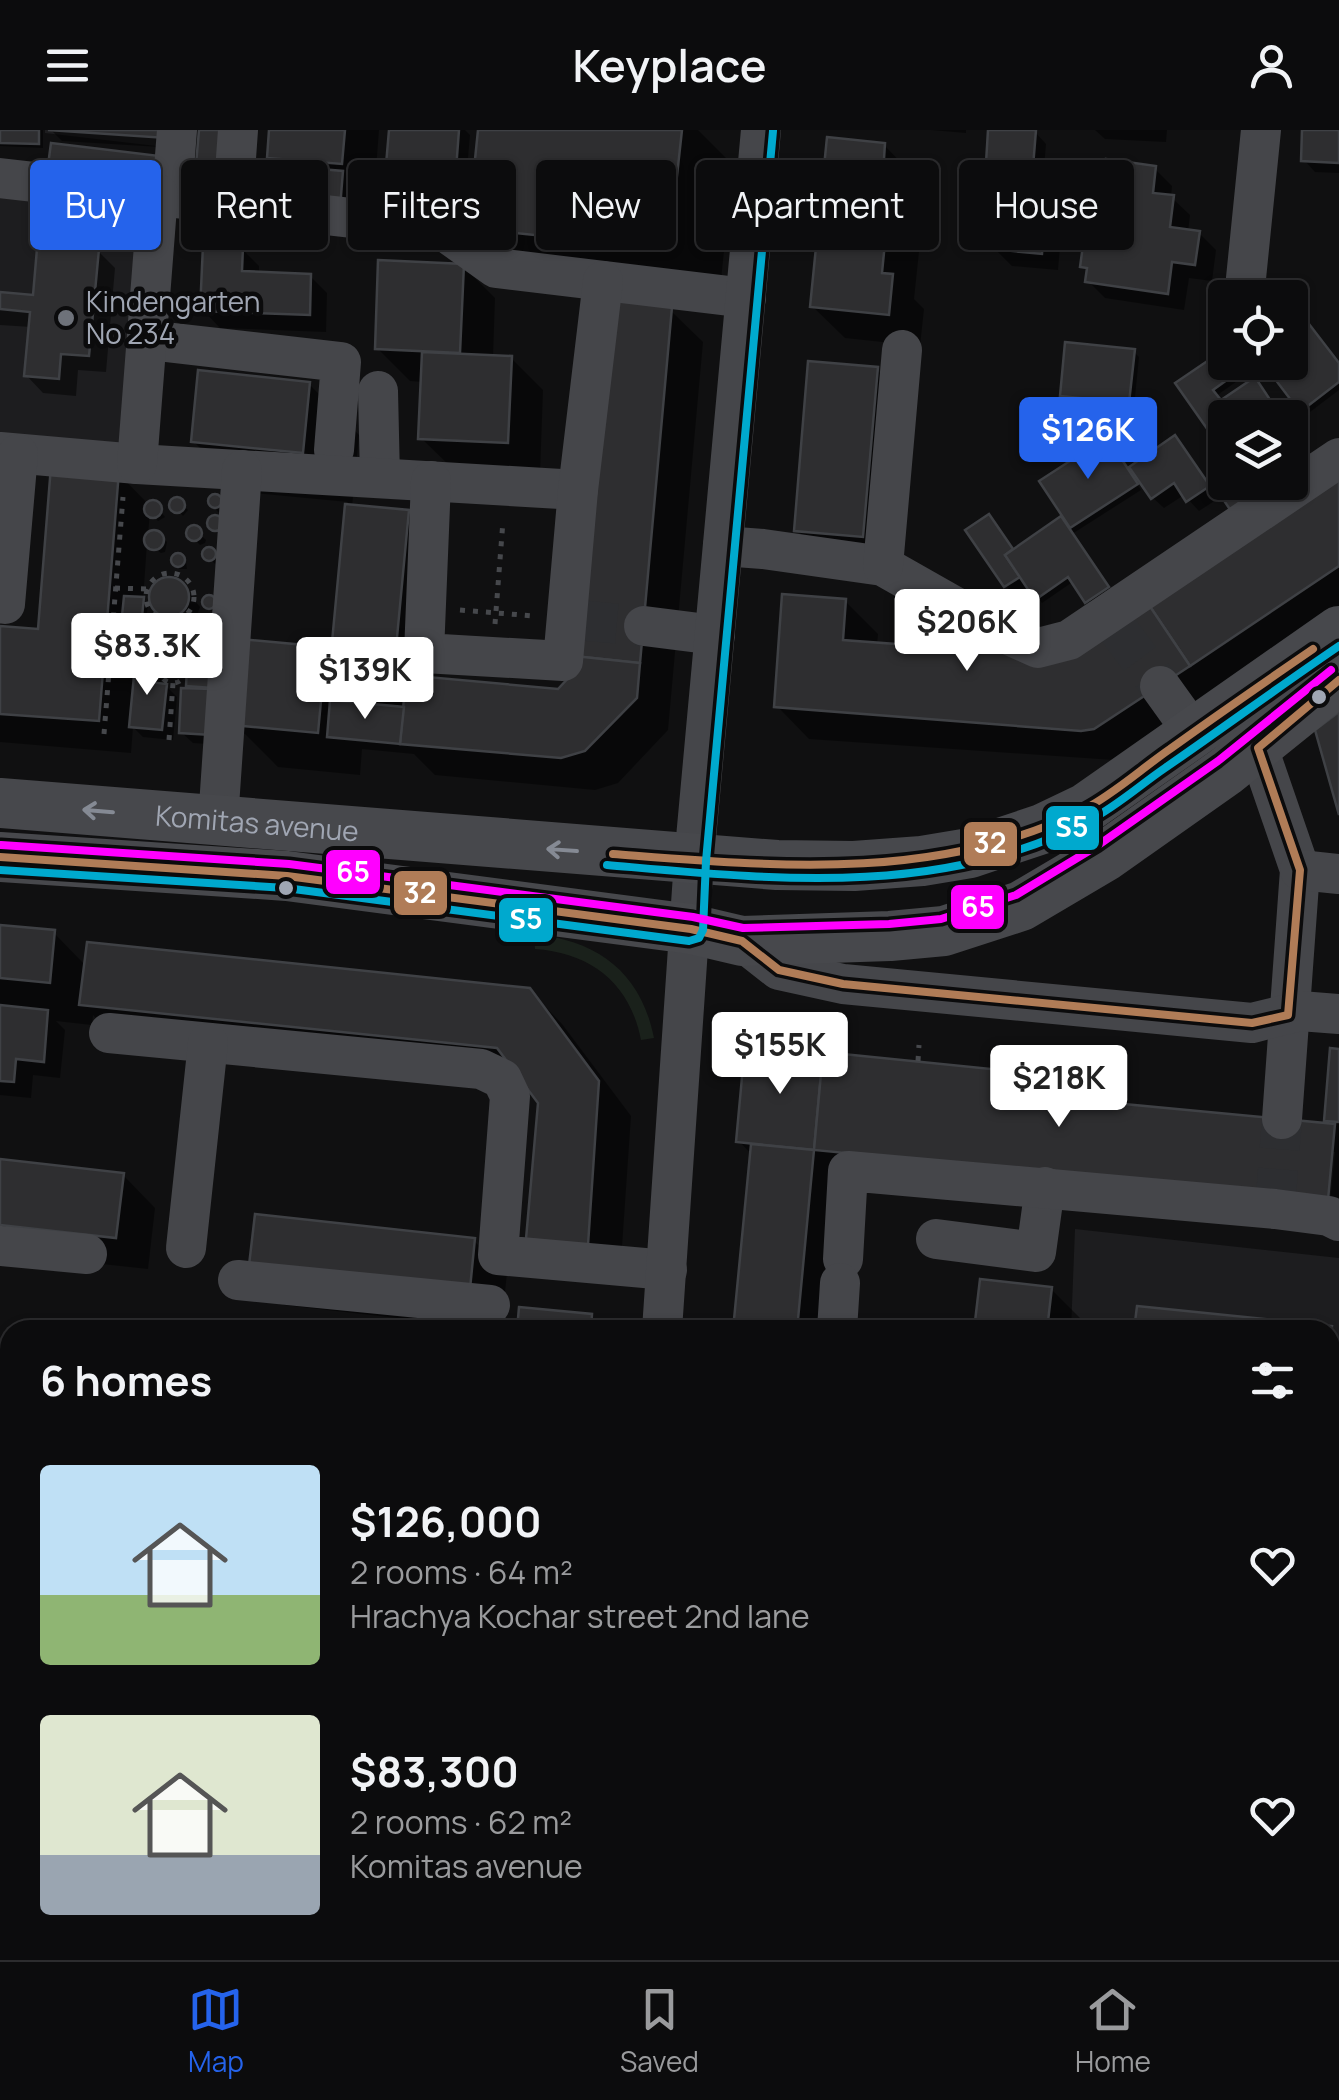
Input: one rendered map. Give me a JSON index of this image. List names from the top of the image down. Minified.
{"streets":{"main road":["Komitas avenue"]},"places":["Kindengarten No 234"],"lines":["transit line Տ5","transit line 32","transit line 65"],"page":{"header":"Keyplace","chip":["Buy","Rent","Filters","New","Apartment","House"],"price":["$126K","$206K","$83.3K","$139K","$155K","$218K"],"heading":"6 homes","list":[{"name":"$126,000","note":"2 rooms · 64 m² · Hrachya Kochar street 2nd lane"},{"name":"$83,300","note":"2 rooms · 62 m² · Komitas avenue"}],"tabs":["Map","Saved","Home"]}}
